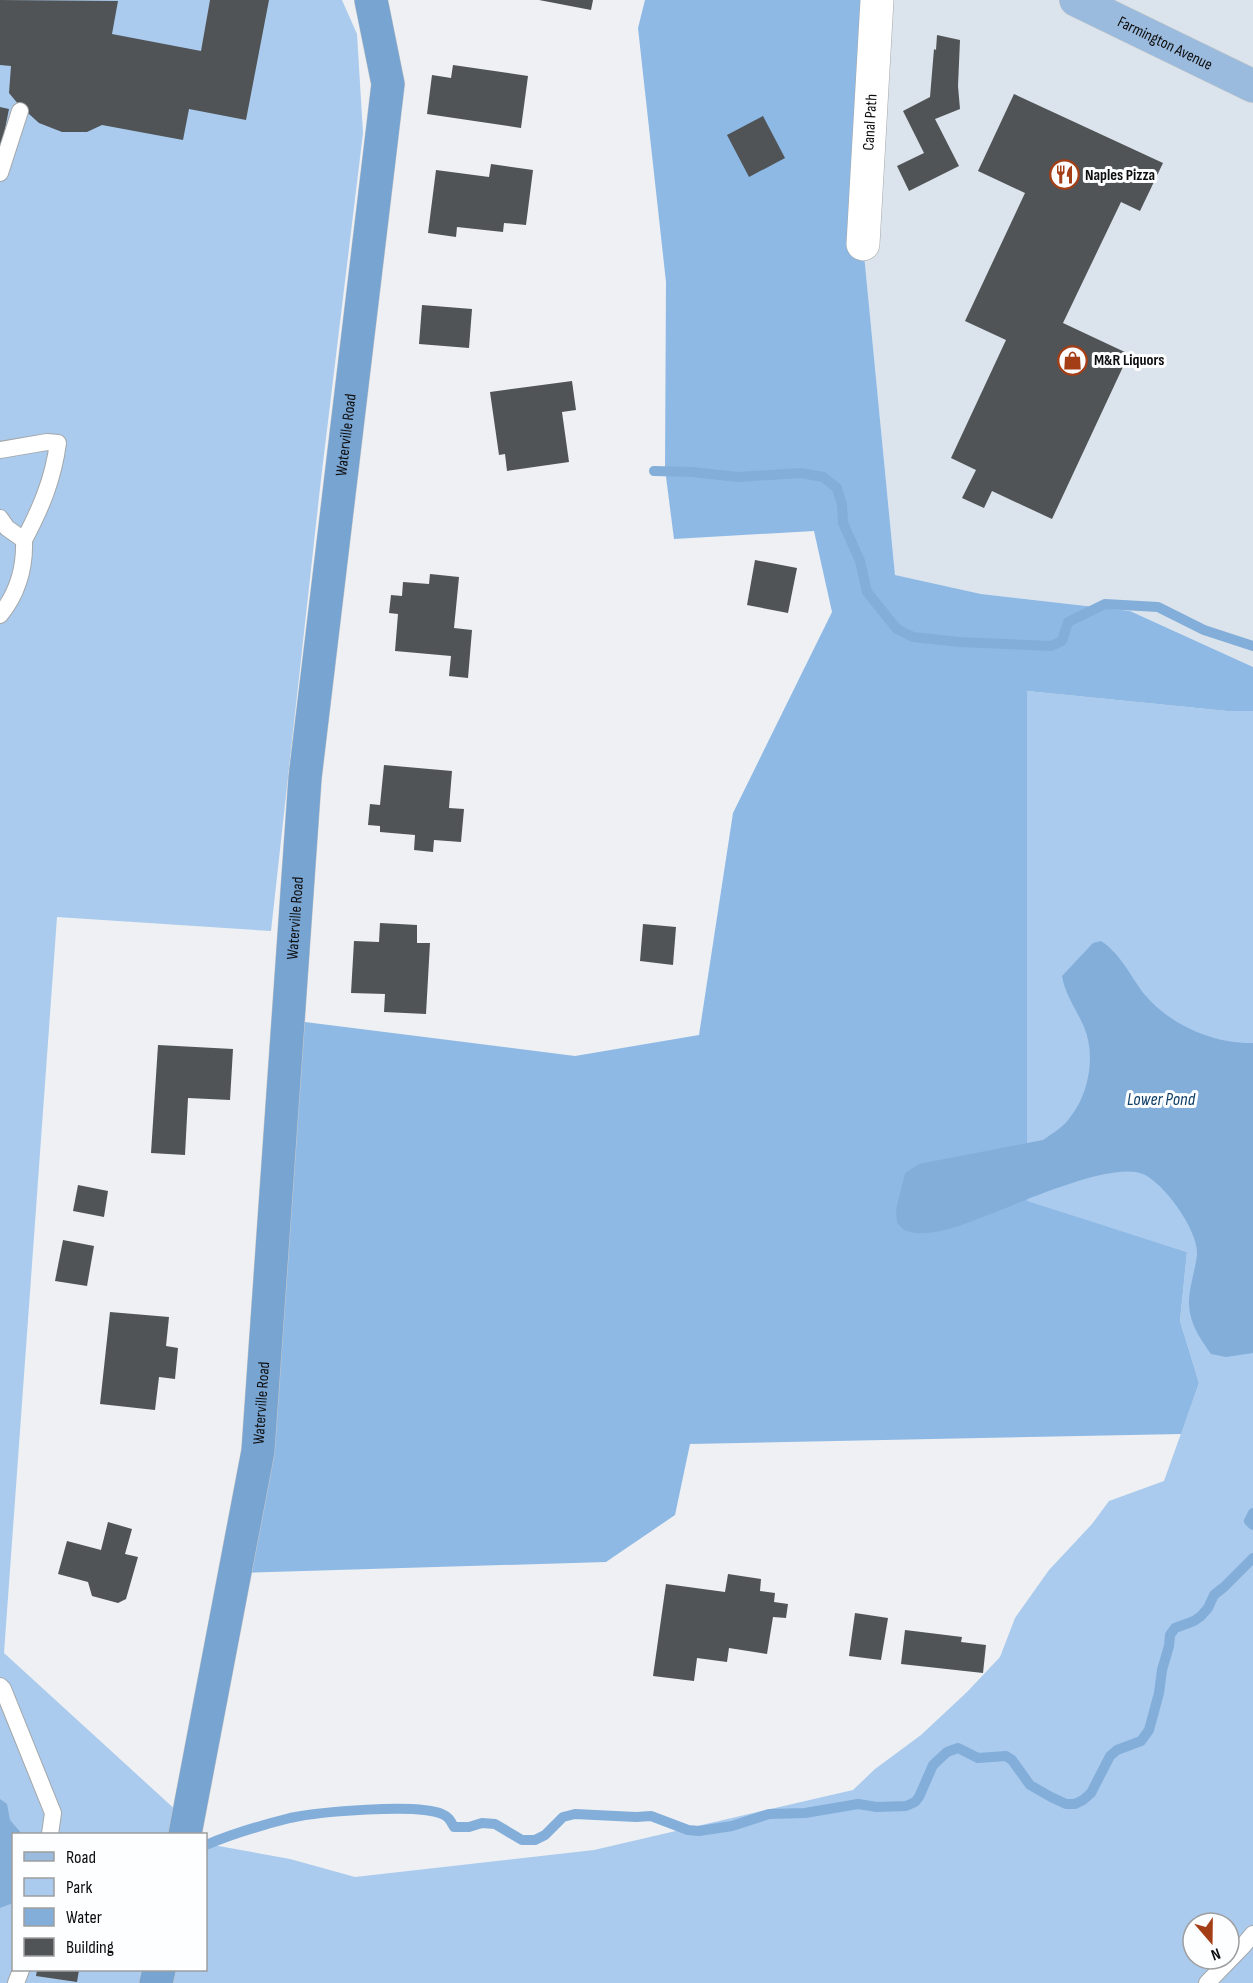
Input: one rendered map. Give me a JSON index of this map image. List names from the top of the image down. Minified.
{"streets":{"highway":["Waterville Road"],"main road":["Farmington Avenue"],"street":["Canal Path"]},"water":["Lower Pond"],"places":{"restaurant":["Naples Pizza"],"shop":["M&R Liquors"]},"legend":["Road","Park","Water","Building"],"north":"bottom"}
